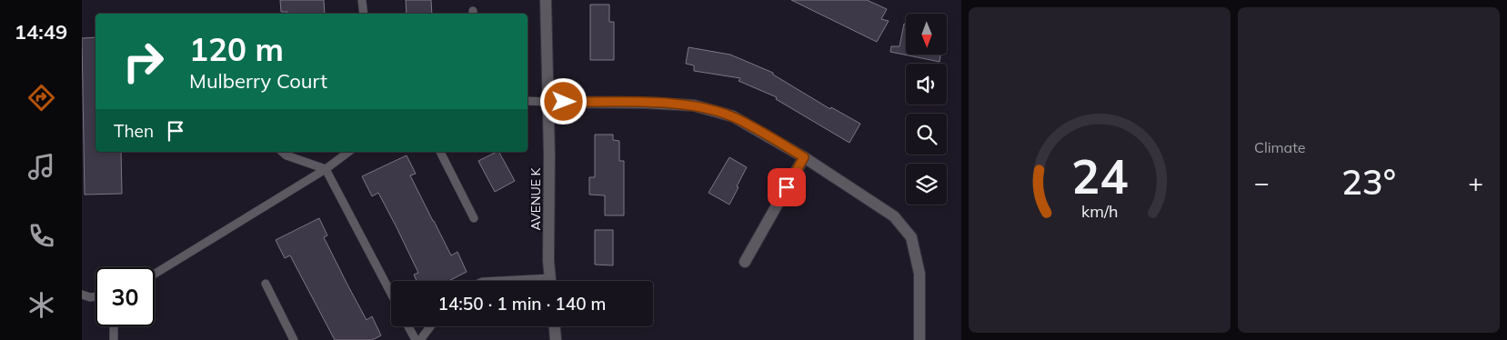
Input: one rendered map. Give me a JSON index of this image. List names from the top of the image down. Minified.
{"streets":{"street":["AVENUE K"]},"north":"bottom","page":{"tabs":"14:49","tile":"Climate","turn":["120 m","Mulberry Court"],"then":"Then","heat":["−","23°","+"],"limit":"30","trip":"14:50 · 1 min · 140 m","gauge":["24","km/h"]}}
